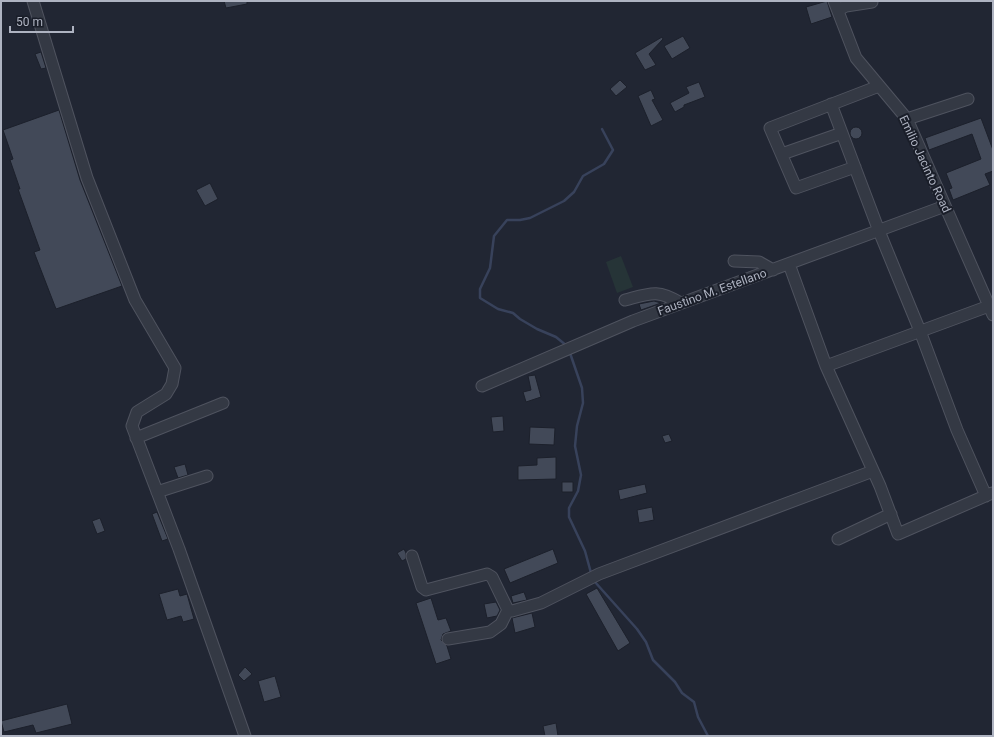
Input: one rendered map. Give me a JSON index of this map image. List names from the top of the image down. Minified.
{"streets":{"street":["Emilio Jacinto Road","Faustino M. Estellano"]},"crossings":[["Emilio Jacinto Road","Faustino M. Estellano"]],"scale_bar":"50 m"}
